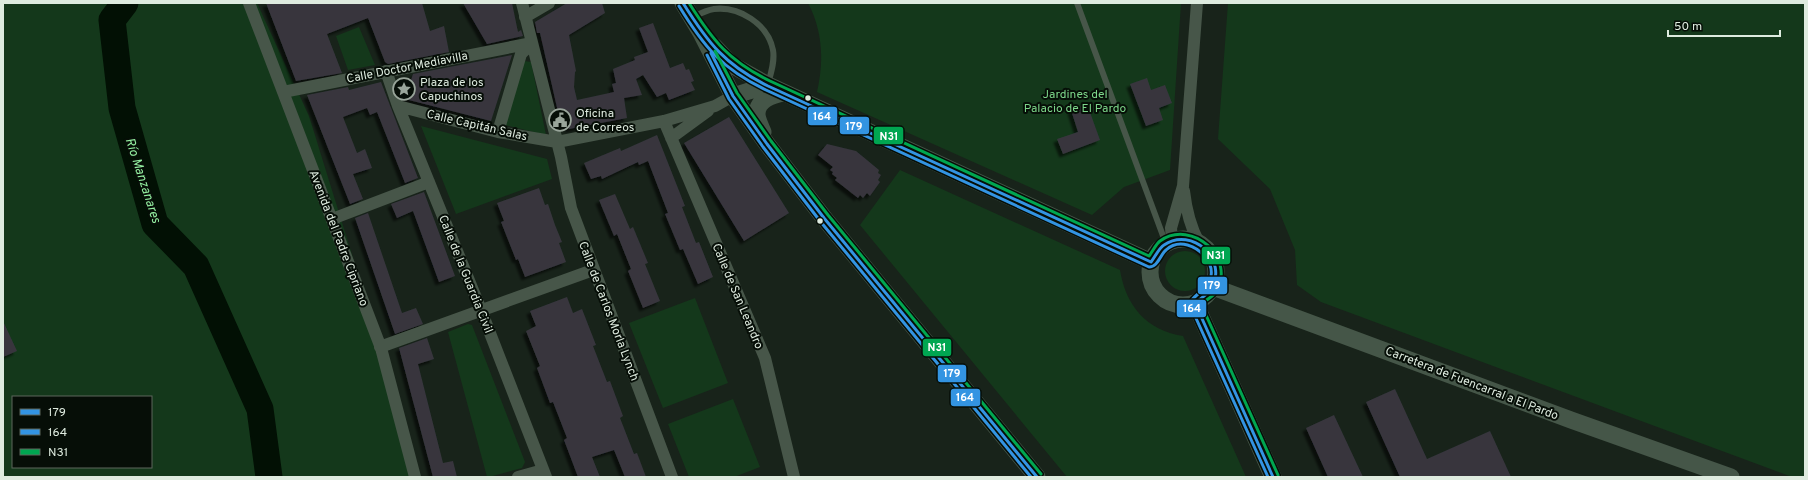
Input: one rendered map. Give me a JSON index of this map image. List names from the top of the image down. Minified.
{"streets":{"street":["Calle Doctor Mediavilla","Calle Capitán Salas","Avenida del Padre Cipriano","Calle de la Guardia Civil","Calle de San Leandro","Calle de Carlos Morla Lynch","Carretera de Fuencarral a El Pardo"]},"crossings":[["Calle Doctor Mediavilla","Avenida del Padre Cipriano"],["Calle Doctor Mediavilla","Calle de la Guardia Civil"],["Calle Doctor Mediavilla","Calle de Carlos Morla Lynch"],["Calle Capitán Salas","Calle de la Guardia Civil"],["Calle Capitán Salas","Calle de Carlos Morla Lynch"]],"water":["Río Manzanares"],"parks":["Jardines del Palacio de El Pardo"],"places":{"place":["Plaza de los Capuchinos"],"public building":["Oficina de Correos"]},"lines":["transit line 179","transit line N31","transit line 164"],"legend":["179","164","N31"],"scale_bar":"50 m"}
